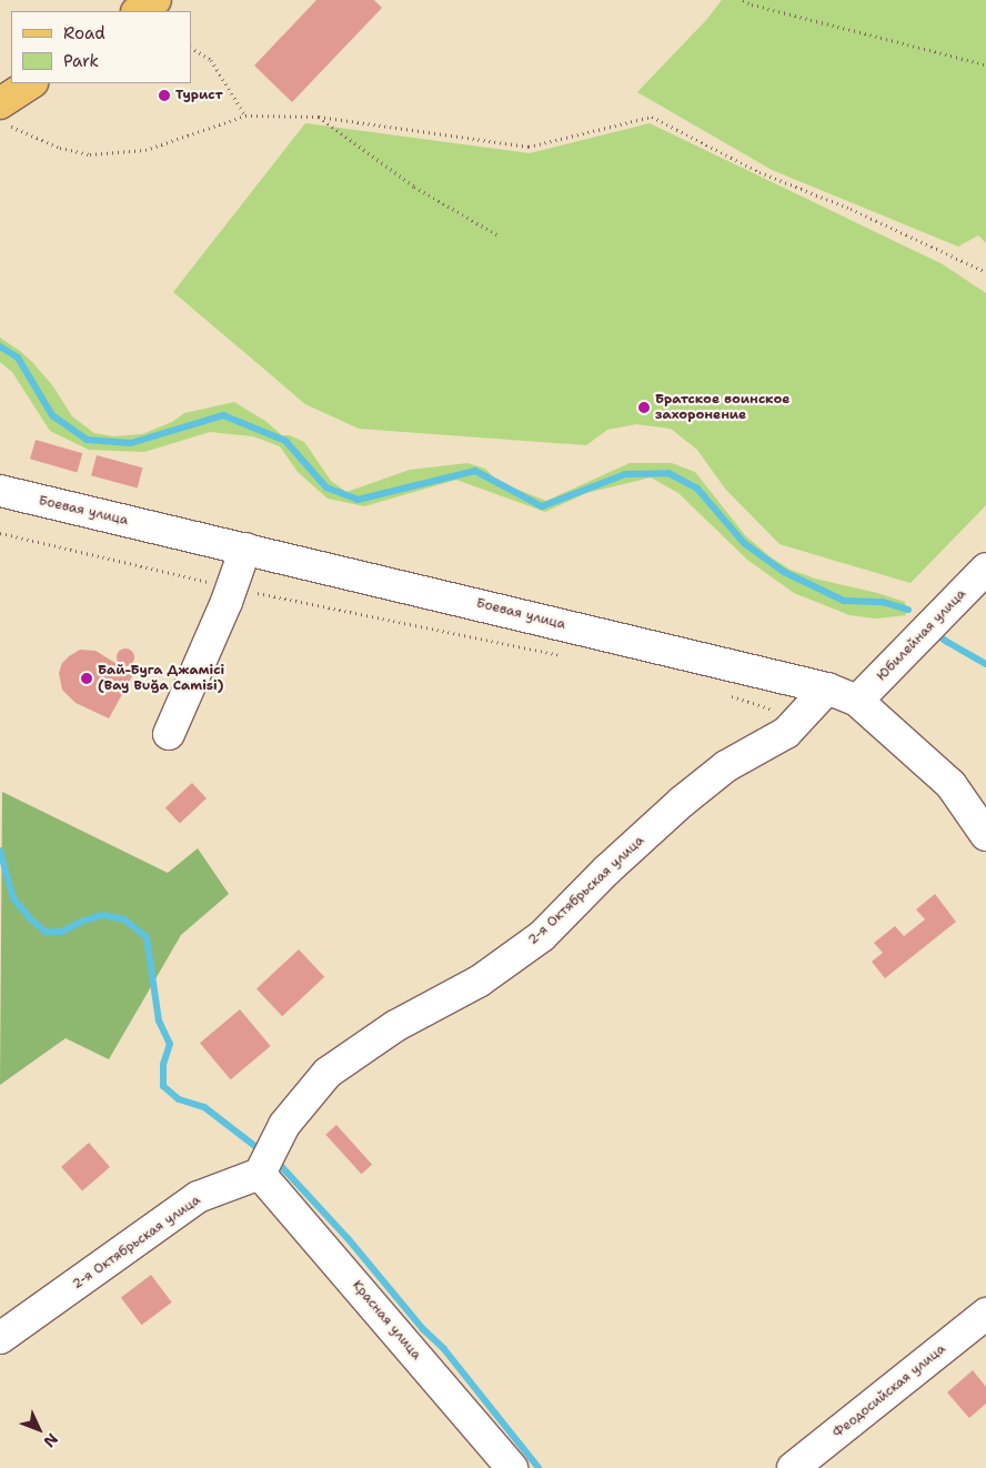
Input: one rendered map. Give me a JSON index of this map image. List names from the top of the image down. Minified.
{"streets":{"street":["Боевая улица","Юбилейная улица","2-я Октябрьская улица","Красная улица","Феодосийская улица"]},"crossings":[["Боевая улица","Юбилейная улица"],["Боевая улица","2-я Октябрьская улица"],["2-я Октябрьская улица","Красная улица"]],"places":["Турист","Братское воинское захоронение","Бай-Буга Джамісі (Bay Buğa Camisi)"],"legend":["Road","Park"],"north":"bottom right"}
